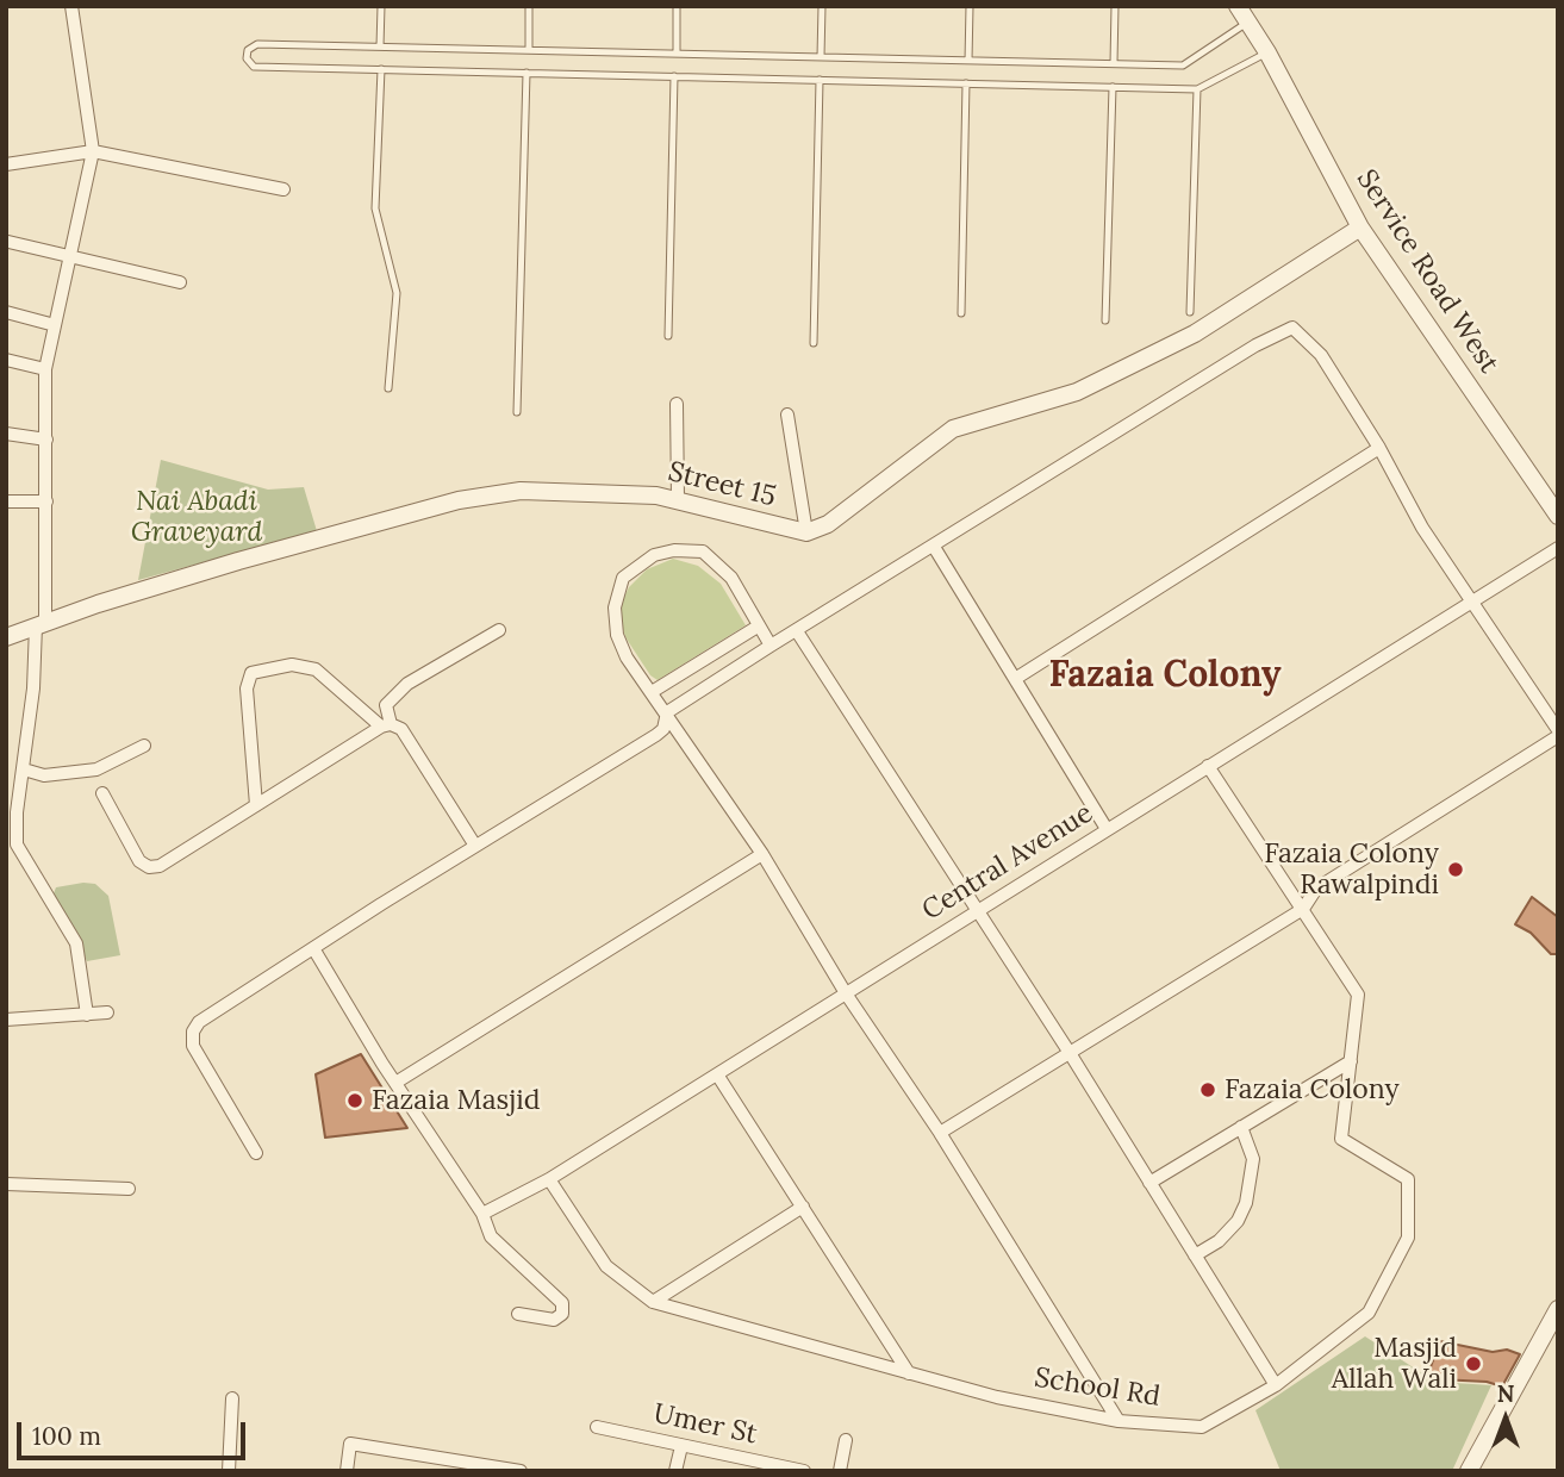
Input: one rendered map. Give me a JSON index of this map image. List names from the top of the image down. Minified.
{"streets":{"street":["Service Road West","Street 15","Central Avenue","School Rd","Umer St"]},"crossings":[["Service Road West","Street 15"]],"districts":["Fazaia Colony"],"parks":["Nai Abadi Graveyard"],"places":["Fazaia Colony Rawalpindi","Fazaia Colony","Fazaia Masjid","Masjid Allah Wali"],"scale_bar":"100 m","north":"top"}
